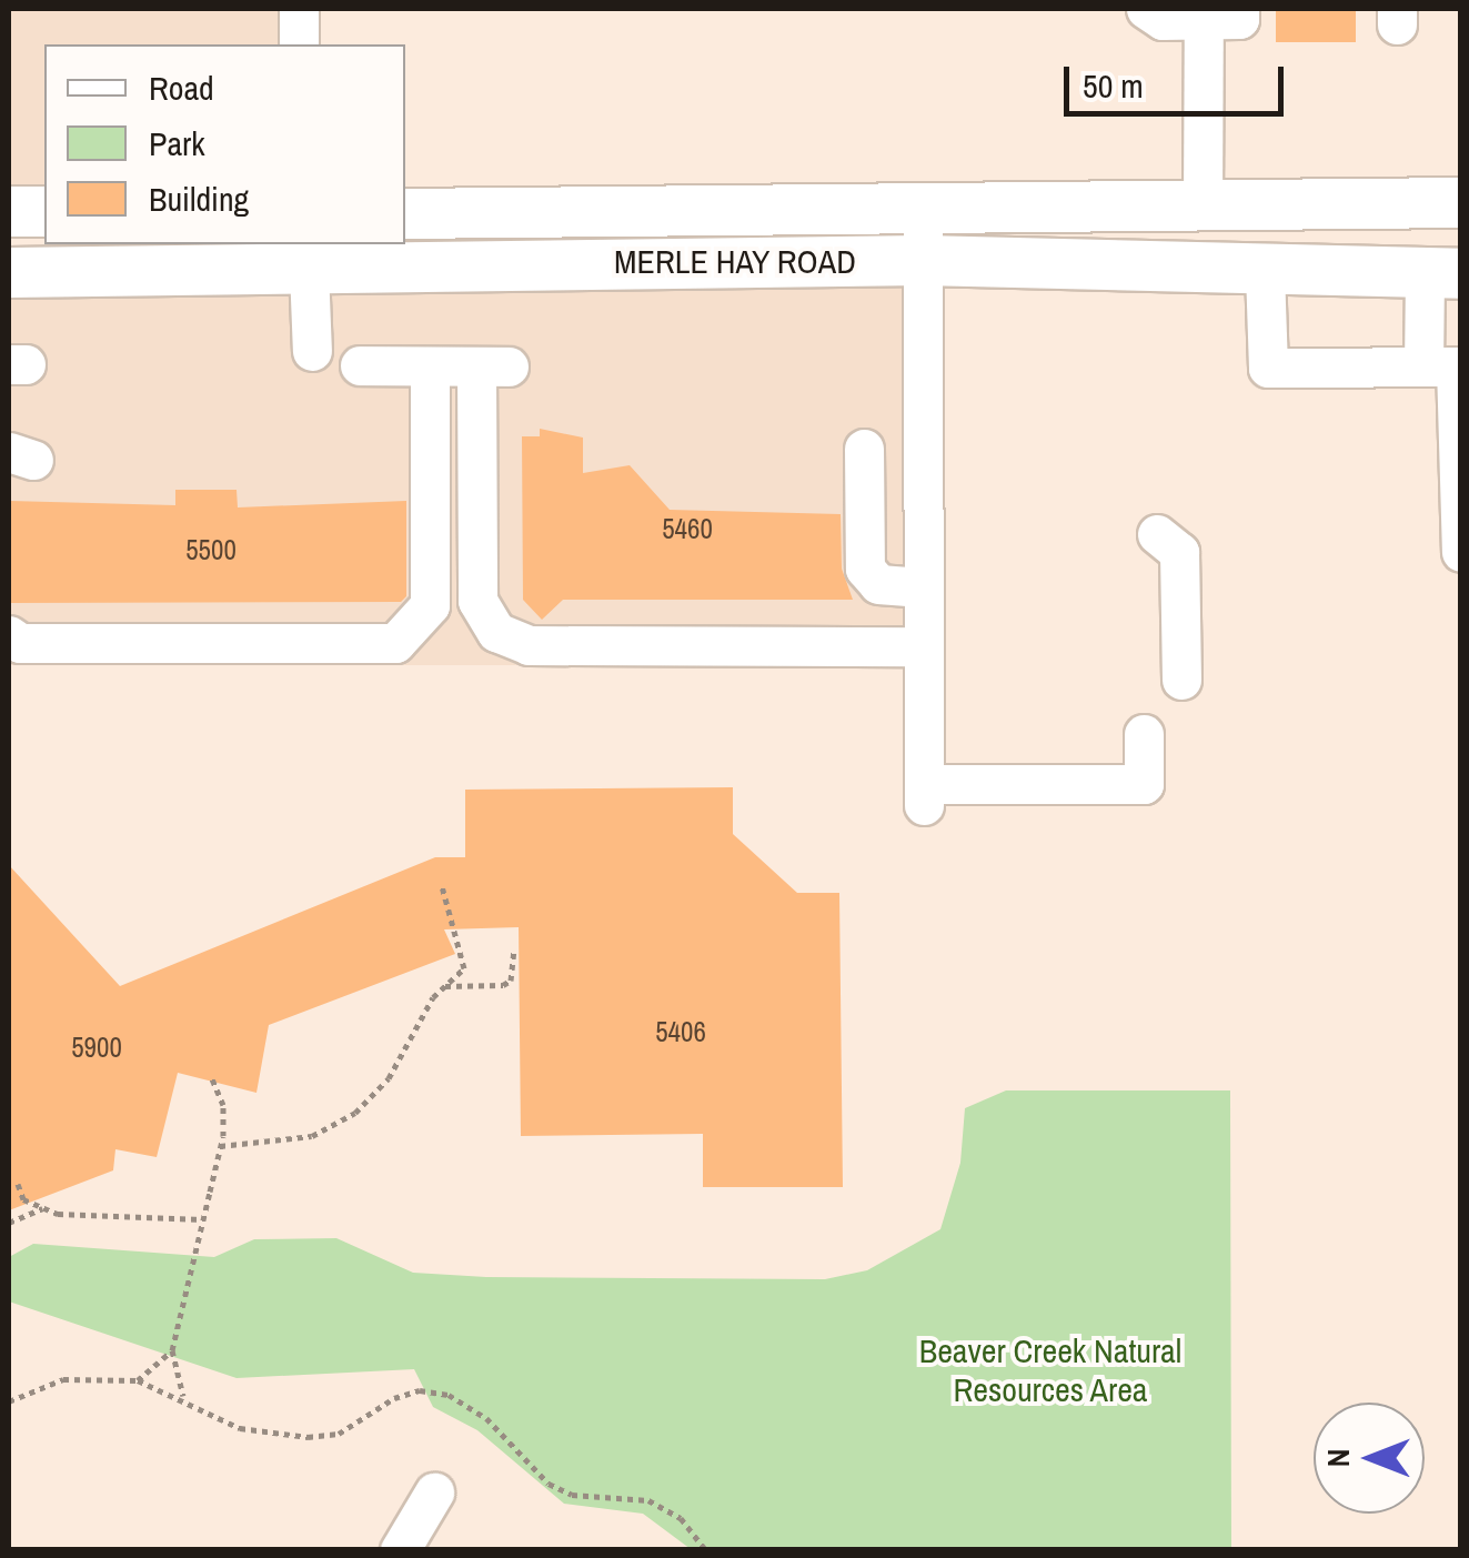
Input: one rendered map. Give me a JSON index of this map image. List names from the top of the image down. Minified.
{"streets":{"main road":["MERLE HAY ROAD"]},"parks":["Beaver Creek Natural Resources Area"],"house_numbers":["5460","5500","5406","5900"],"legend":["Road","Park","Building"],"scale_bar":"50 m","north":"left"}
